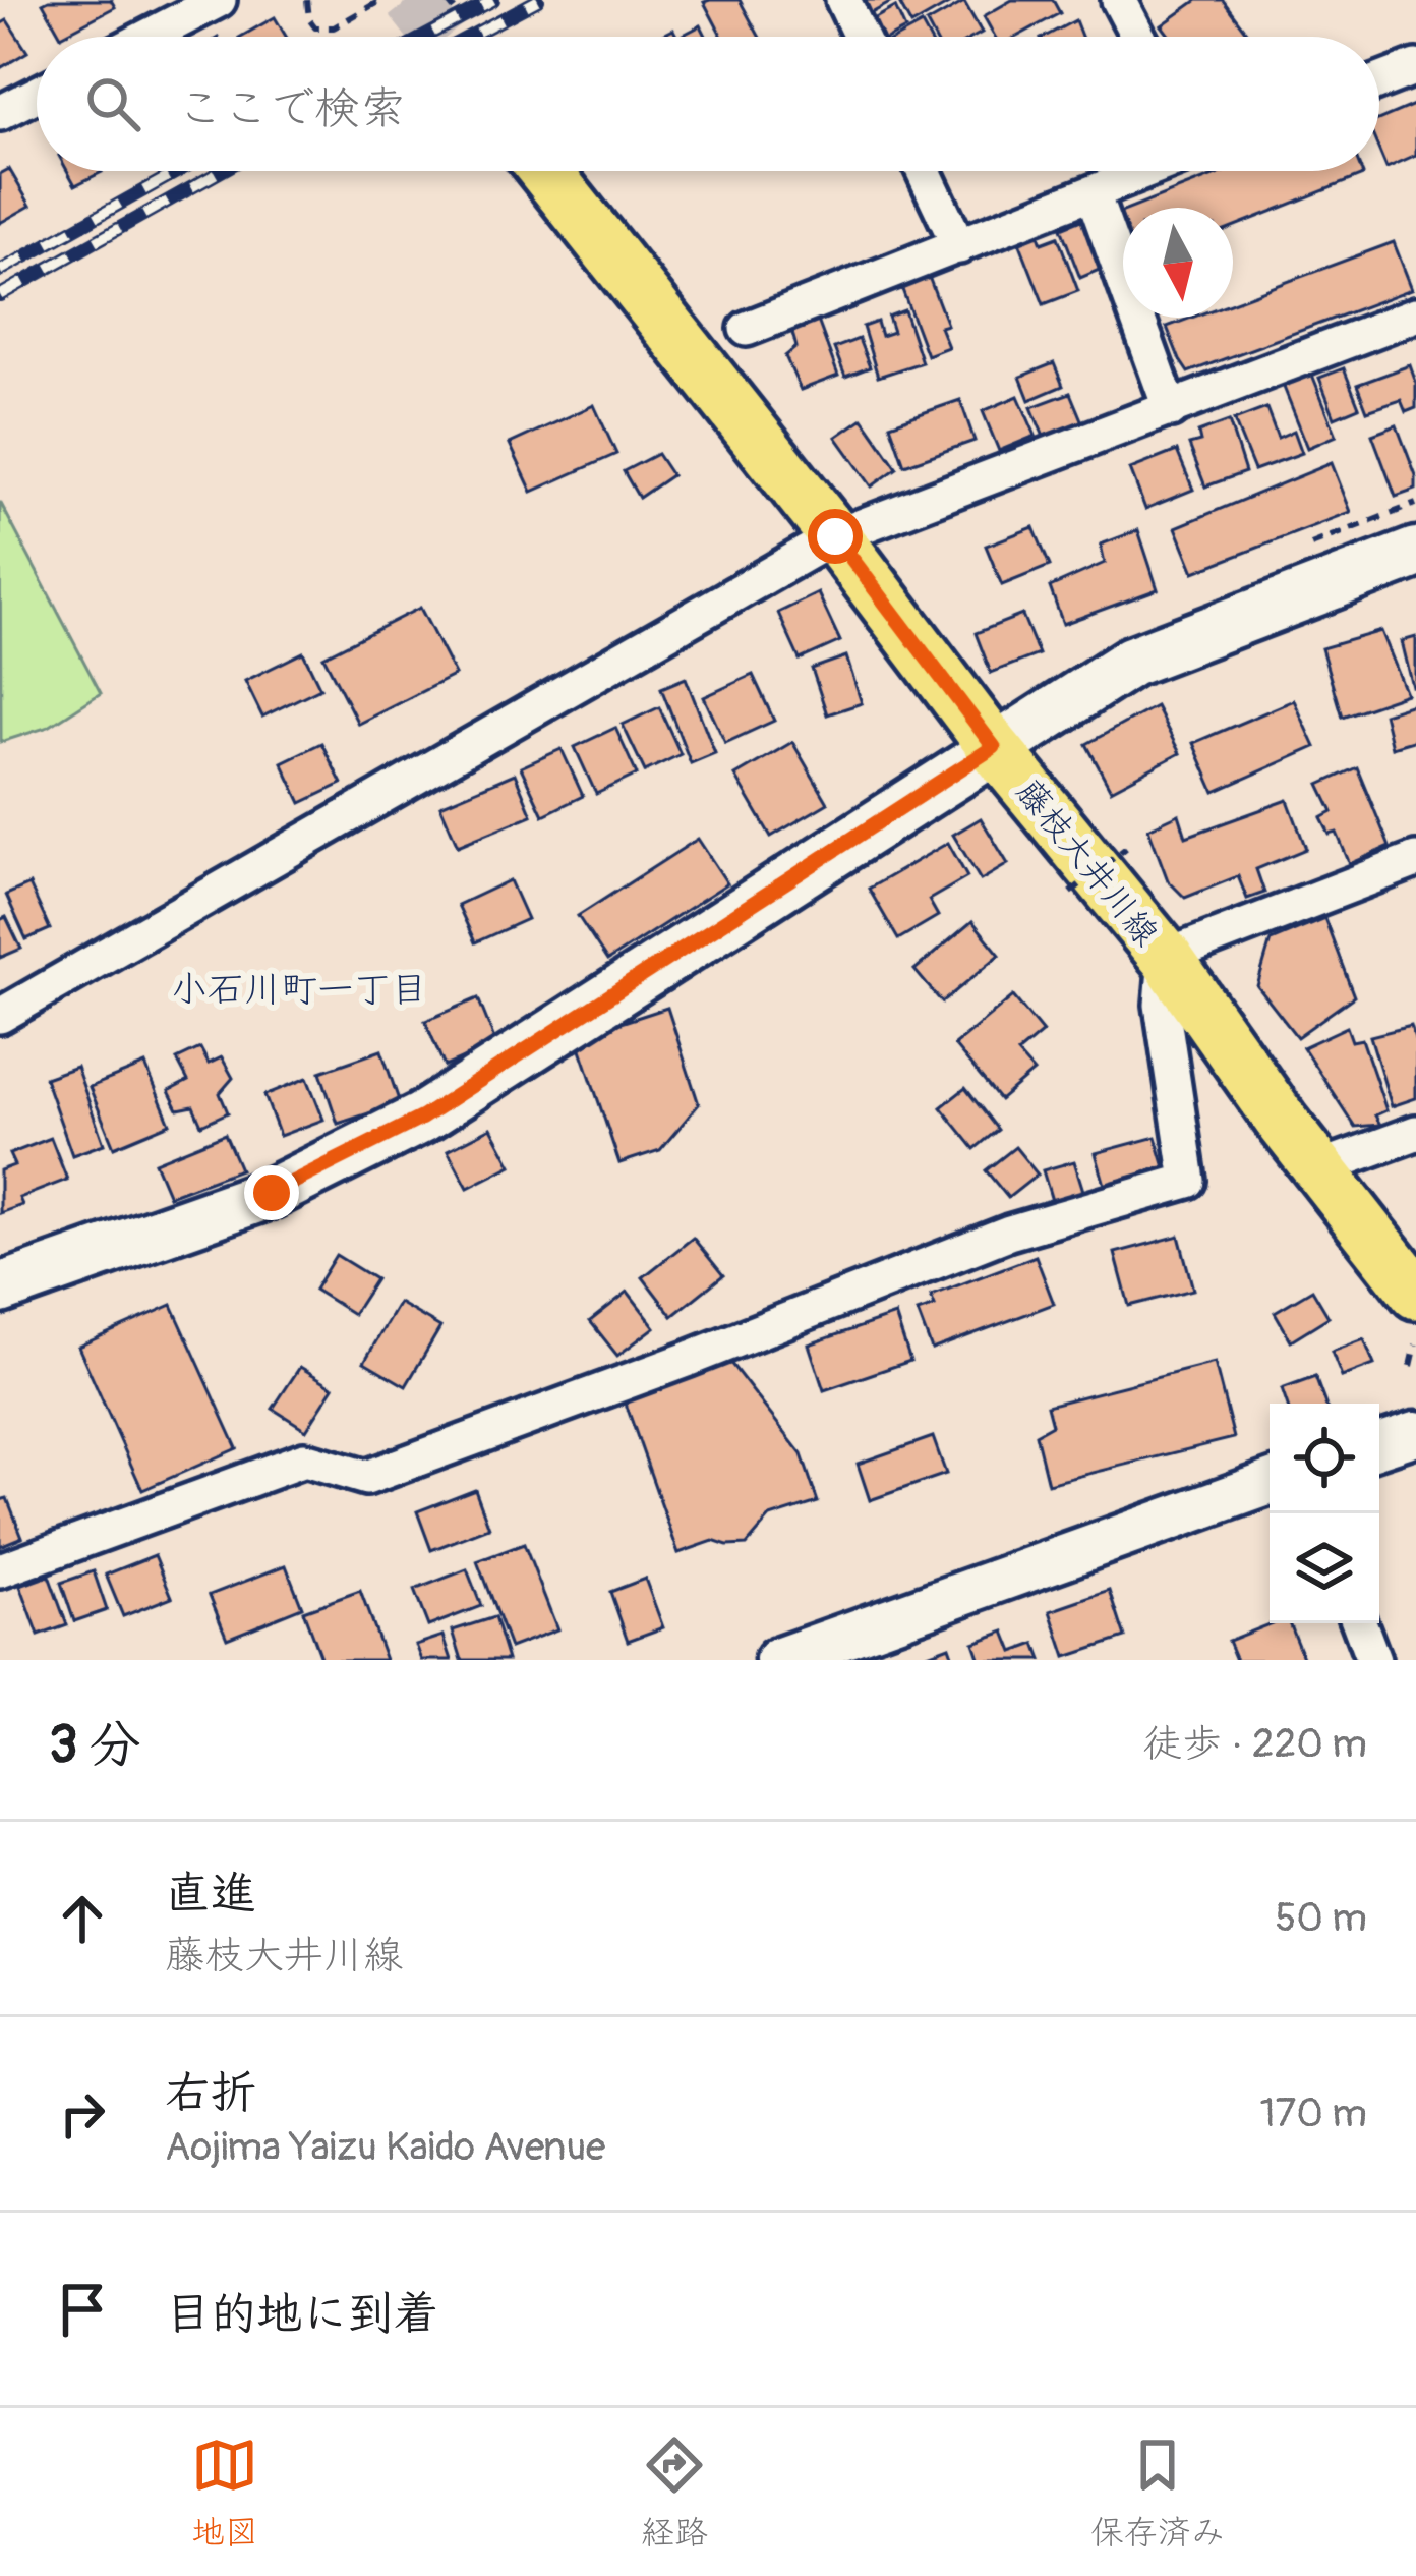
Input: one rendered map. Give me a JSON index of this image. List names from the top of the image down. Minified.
{"streets":{"main road":["藤枝大井川線"]},"districts":["小石川町一丁目"],"north":"bottom","page":{"search":"ここで検索","heading":["3 分","徒歩 · 220 m"],"list":[["直進","藤枝大井川線","50 m"],["右折","Aojima Yaizu Kaido Avenue","170 m"],"目的地に到着"],"nav":["地図","経路","保存済み"]}}
